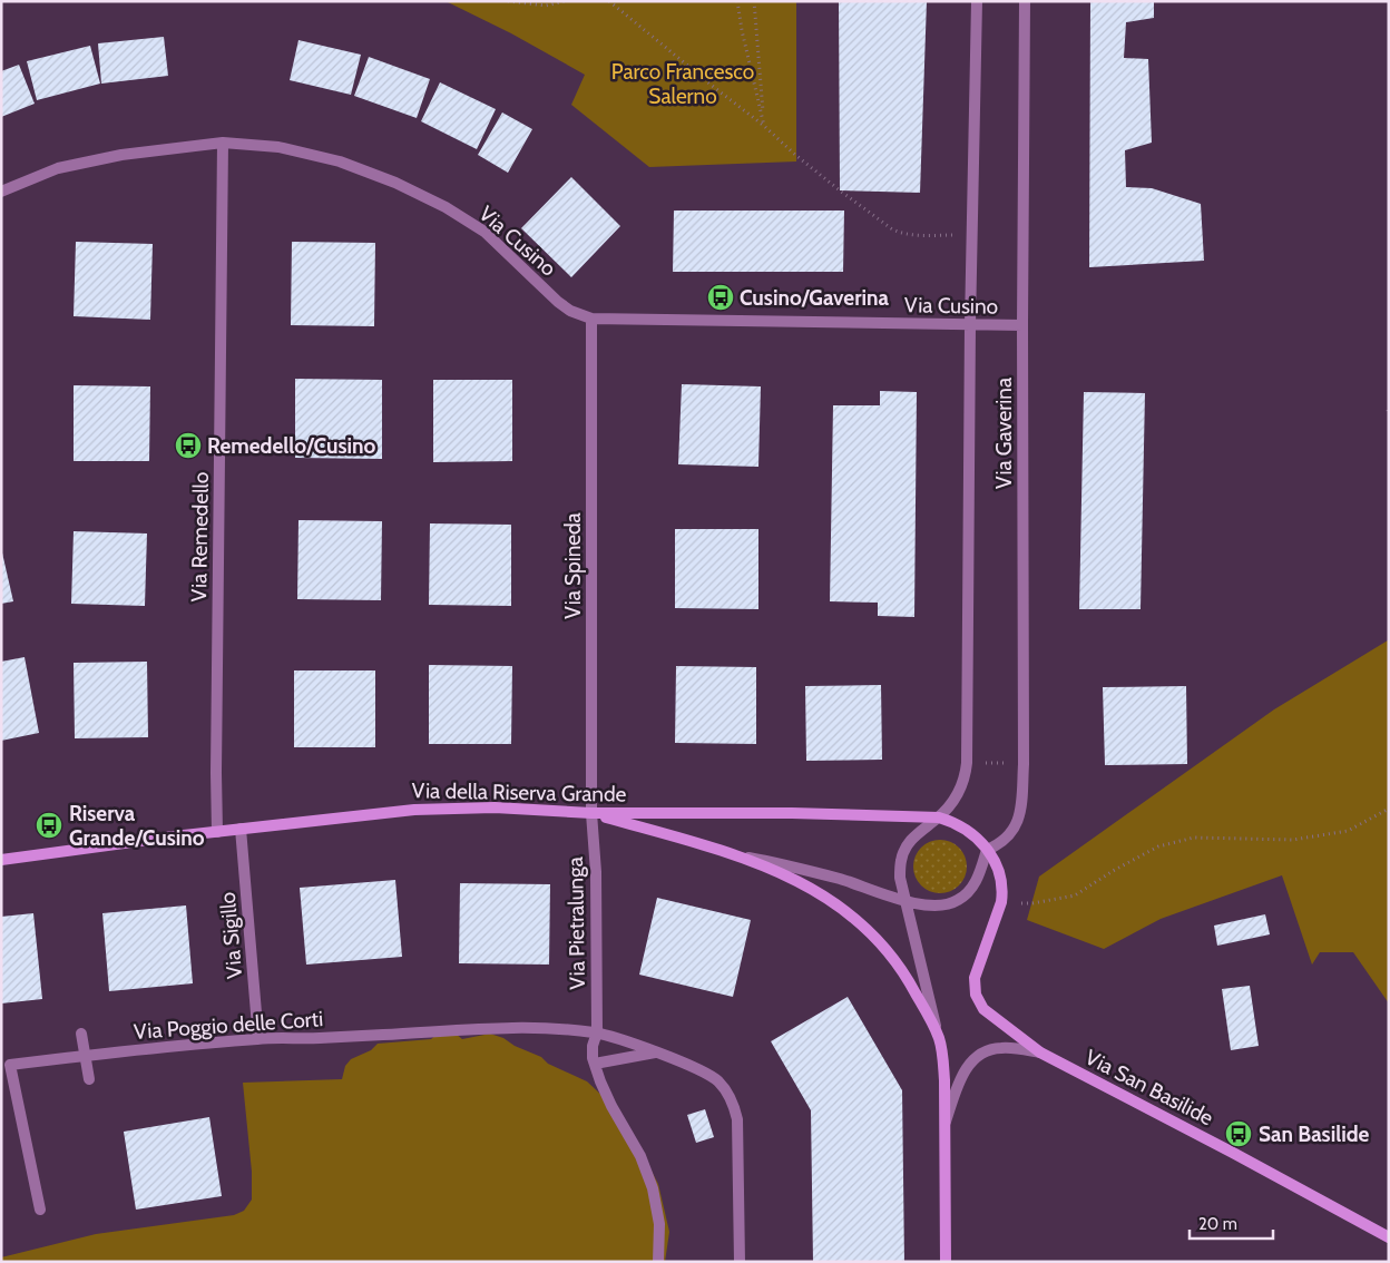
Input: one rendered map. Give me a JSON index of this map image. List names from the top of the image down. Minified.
{"streets":{"street":["Via Cusino","Via Gaverina","Via Remedello","Via Spineda","Via della Riserva Grande","Via Pietralunga","Via Sigillo","Via Poggio delle Corti","Via San Basilide"]},"crossings":[["Via Cusino","Via Gaverina"],["Via Cusino","Via Remedello"],["Via Cusino","Via Spineda"],["Via Gaverina","Via della Riserva Grande"],["Via Remedello","Via della Riserva Grande"],["Via Spineda","Via della Riserva Grande"],["Via Spineda","Via Pietralunga"],["Via della Riserva Grande","Via Pietralunga"],["Via della Riserva Grande","Via Sigillo"],["Via Pietralunga","Via Poggio delle Corti"],["Via Sigillo","Via Poggio delle Corti"]],"parks":["Parco Francesco Salerno"],"places":{"bus stop":["Cusino/Gaverina","Remedello/Cusino","Riserva Grande/Cusino","San Basilide"]},"scale_bar":"20 m"}
